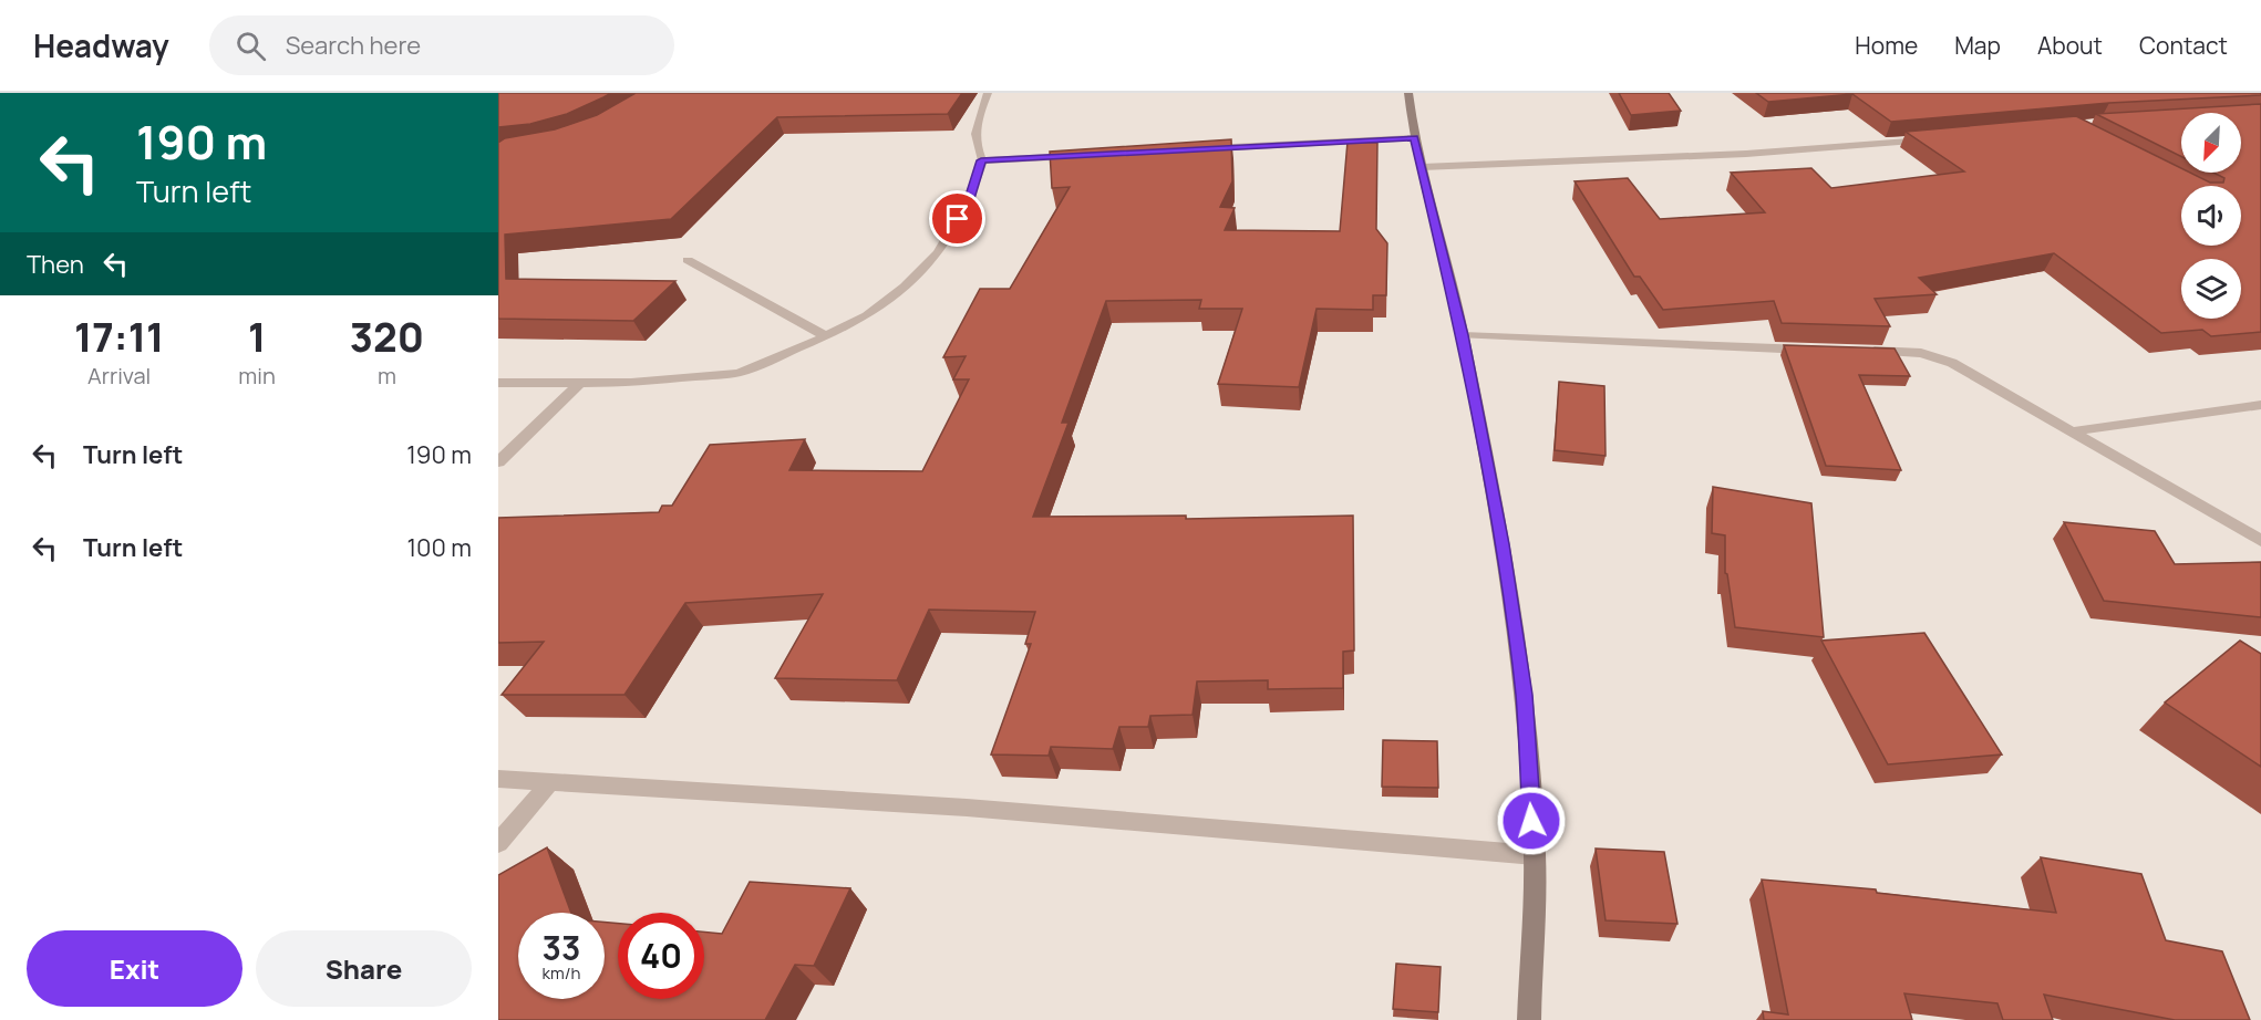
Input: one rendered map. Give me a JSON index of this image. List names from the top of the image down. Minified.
{"north":"bottom left","page":{"header":"Headway","search":"Search here","nav":["Home","Map","About","Contact"],"turn":["190 m","Turn left"],"then":"Then","eta":["17:11","Arrival","1","min","320","m"],"list":[{"name":"Turn left","value":"190 m"},{"name":"Turn left","value":"100 m"}],"speed":"33 km/h","limit":"40","buttons":["Exit","Share"]}}
